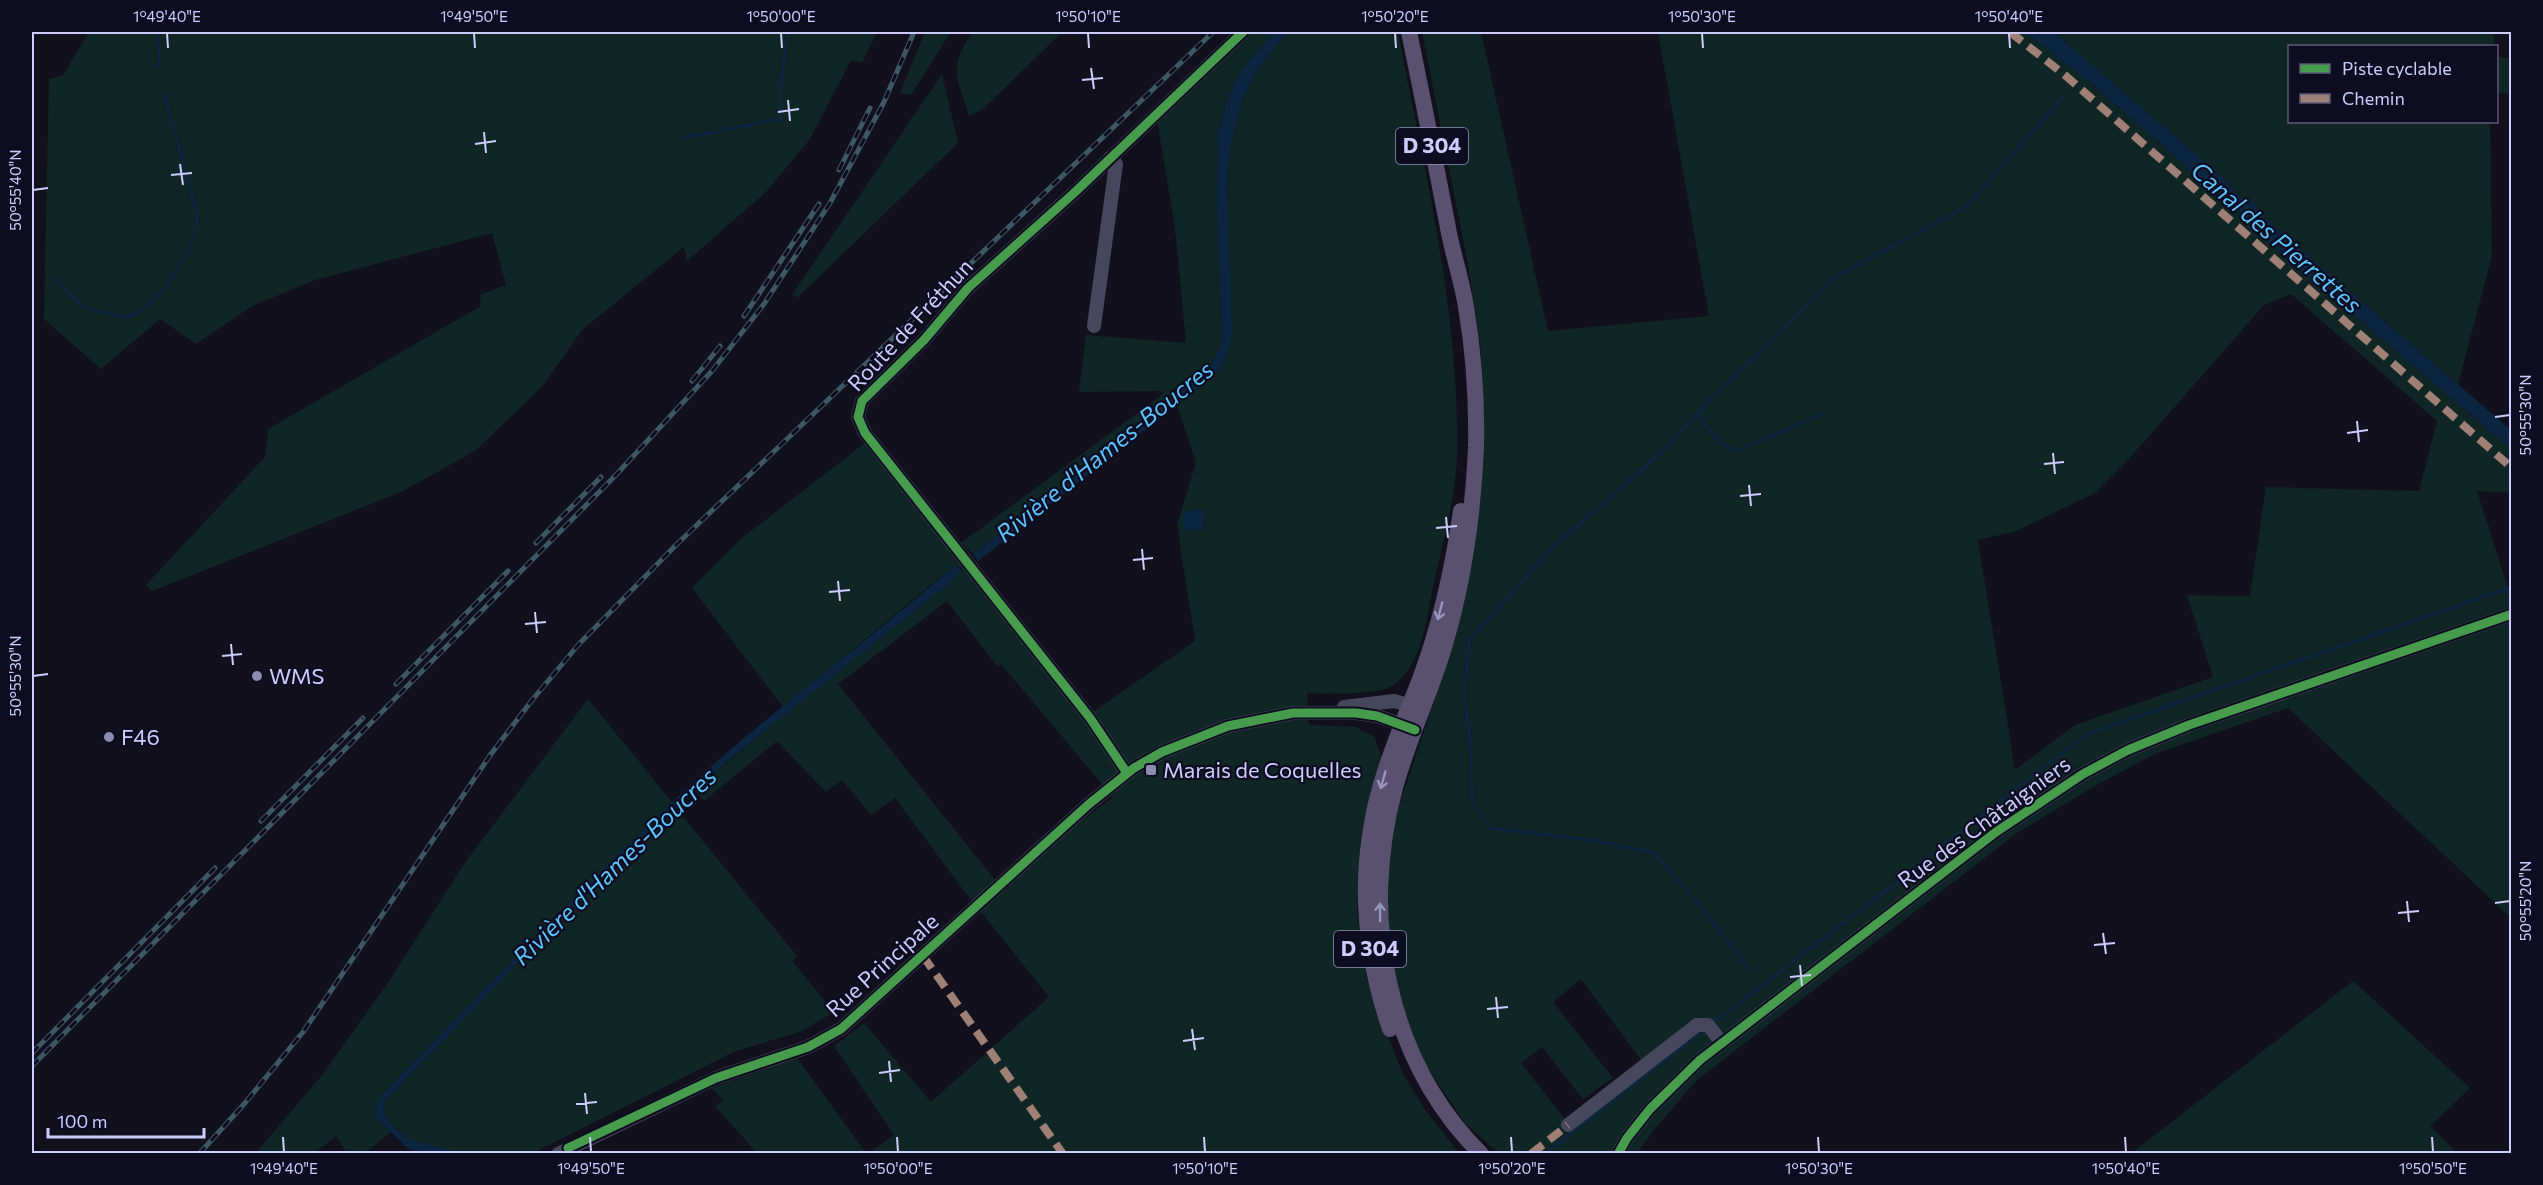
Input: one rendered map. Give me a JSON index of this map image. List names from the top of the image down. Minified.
{"streets":{"main road":["D 304"],"street":["Route de Fréthun","Rue des Châtaigniers","Rue Principale"]},"crossings":[["Route de Fréthun","Rue Principale"]],"water":["Canal des Pierrettes","Rivière d'Hames-Boucres"],"places":{"other":["WMS","F46"],"transit":["Marais de Coquelles"]},"legend":["Piste cyclable","Chemin"],"scale_bar":"100 m","coordinates":["1°49'40\"E","1°49'50\"E","1°50'00\"E","1°50'10\"E","1°50'20\"E","1°50'30\"E","1°50'40\"E","50°55'40\"N","50°55'30\"N","50°55'20\"N","1°50'50\"E"]}
